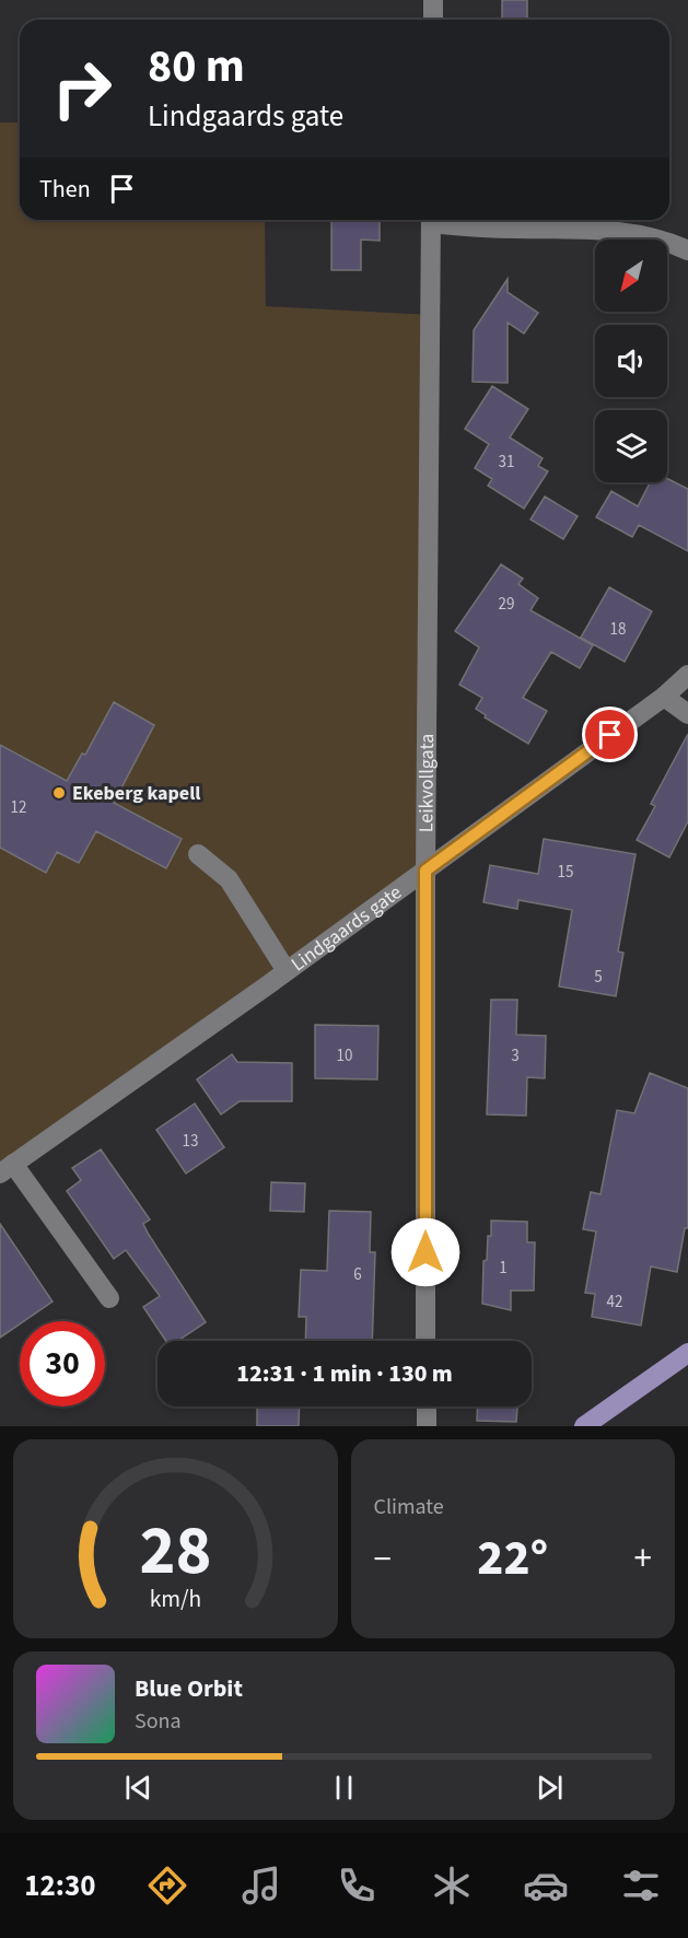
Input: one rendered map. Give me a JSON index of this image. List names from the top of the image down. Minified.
{"streets":{"street":["Leikvollgata","Lindgaards gate"]},"crossings":[["Leikvollgata","Lindgaards gate"]],"places":["Ekeberg kapell"],"house_numbers":["31","29","18","12","15","5","10","3","13","1","6","42"],"north":"bottom left","page":{"turn":["80 m","Lindgaards gate"],"then":"Then","limit":"30","trip":"12:31 · 1 min · 130 m","tile":"Climate","heat":["−","22°","+"],"song":["Blue Orbit","Sona"],"tabs":"12:30","gauge":["28","km/h"]}}
